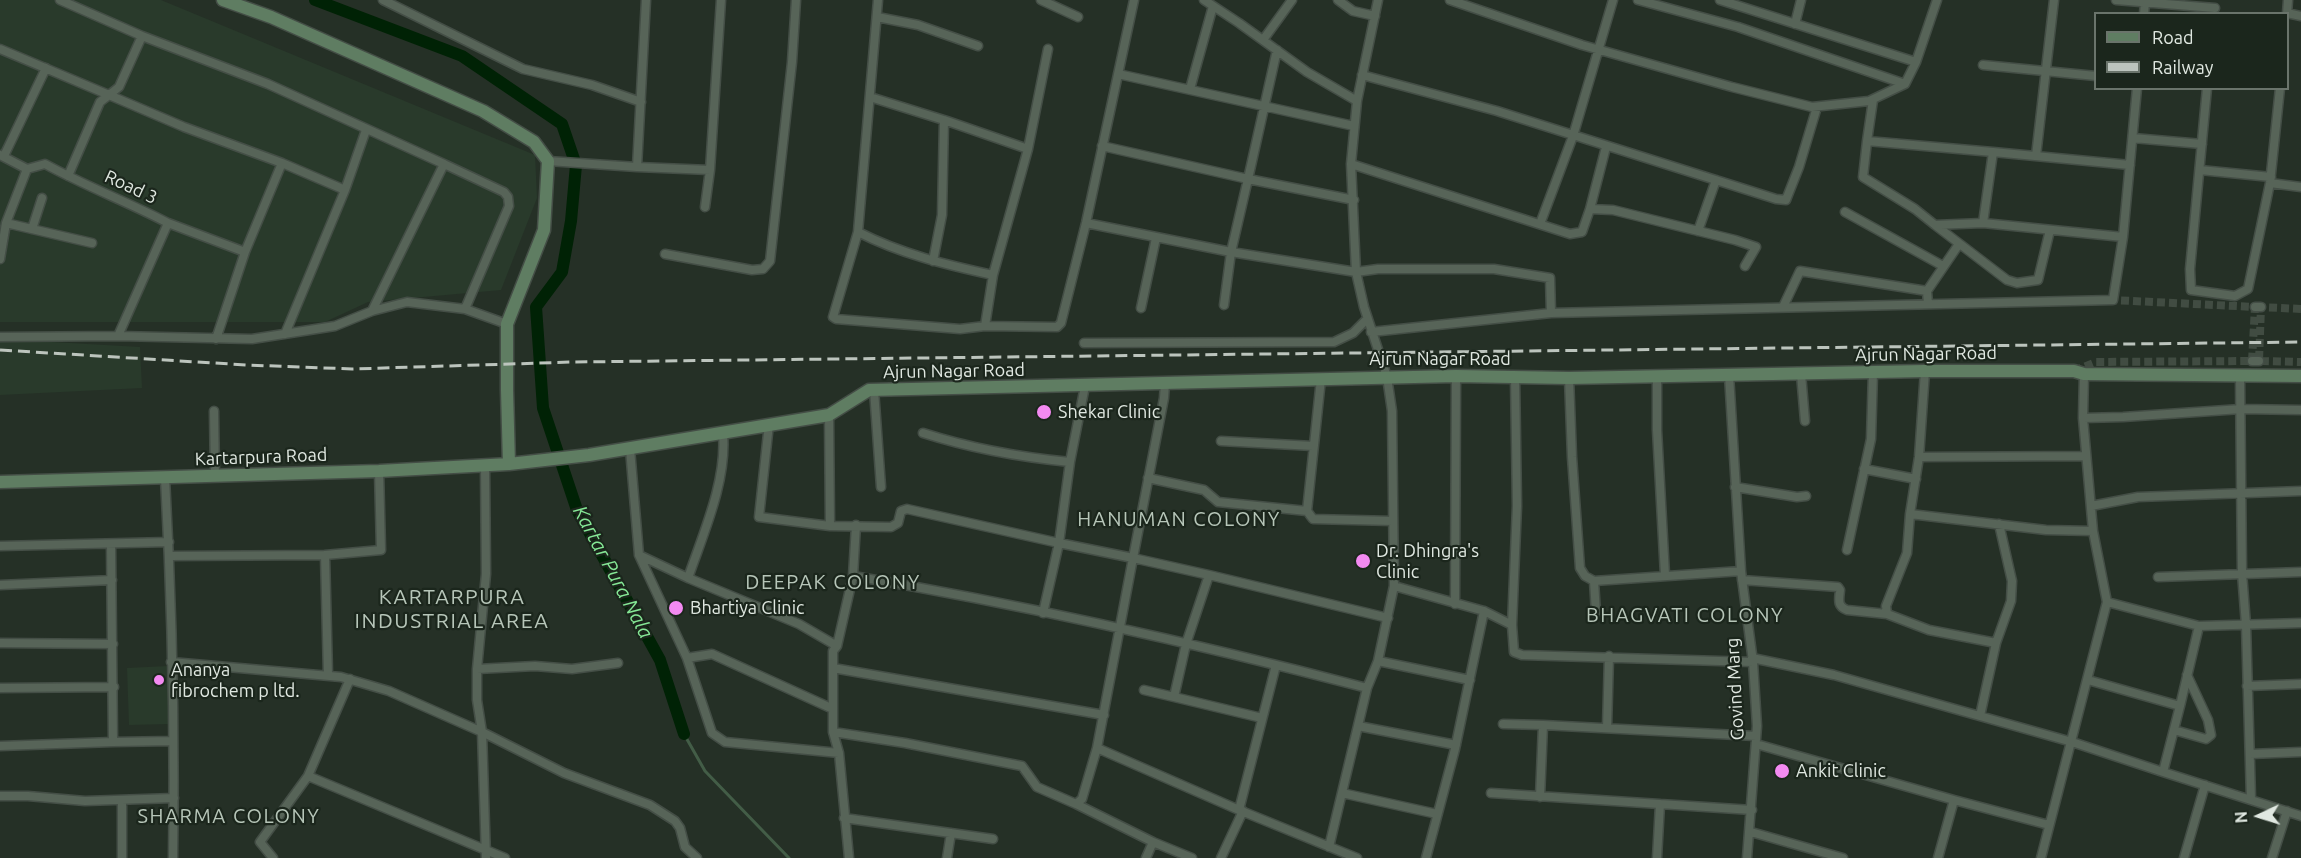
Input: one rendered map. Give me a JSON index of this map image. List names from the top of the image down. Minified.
{"streets":{"street":["Road 3","Ajrun Nagar Road","Kartarpura Road","Govind Marg"]},"crossings":[["Ajrun Nagar Road","Kartarpura Road"],["Ajrun Nagar Road","Govind Marg"]],"districts":["HANUMAN COLONY","DEEPAK COLONY","KARTARPURA INDUSTRIAL AREA","BHAGVATI COLONY","SHARMA COLONY"],"water":["Kartar Pura Nala"],"places":["Shekar Clinic","Dr. Dhingra's Clinic","Bhartiya Clinic","Ananya fibrochem p ltd.","Ankit Clinic"],"legend":["Road","Railway"],"north":"left"}
